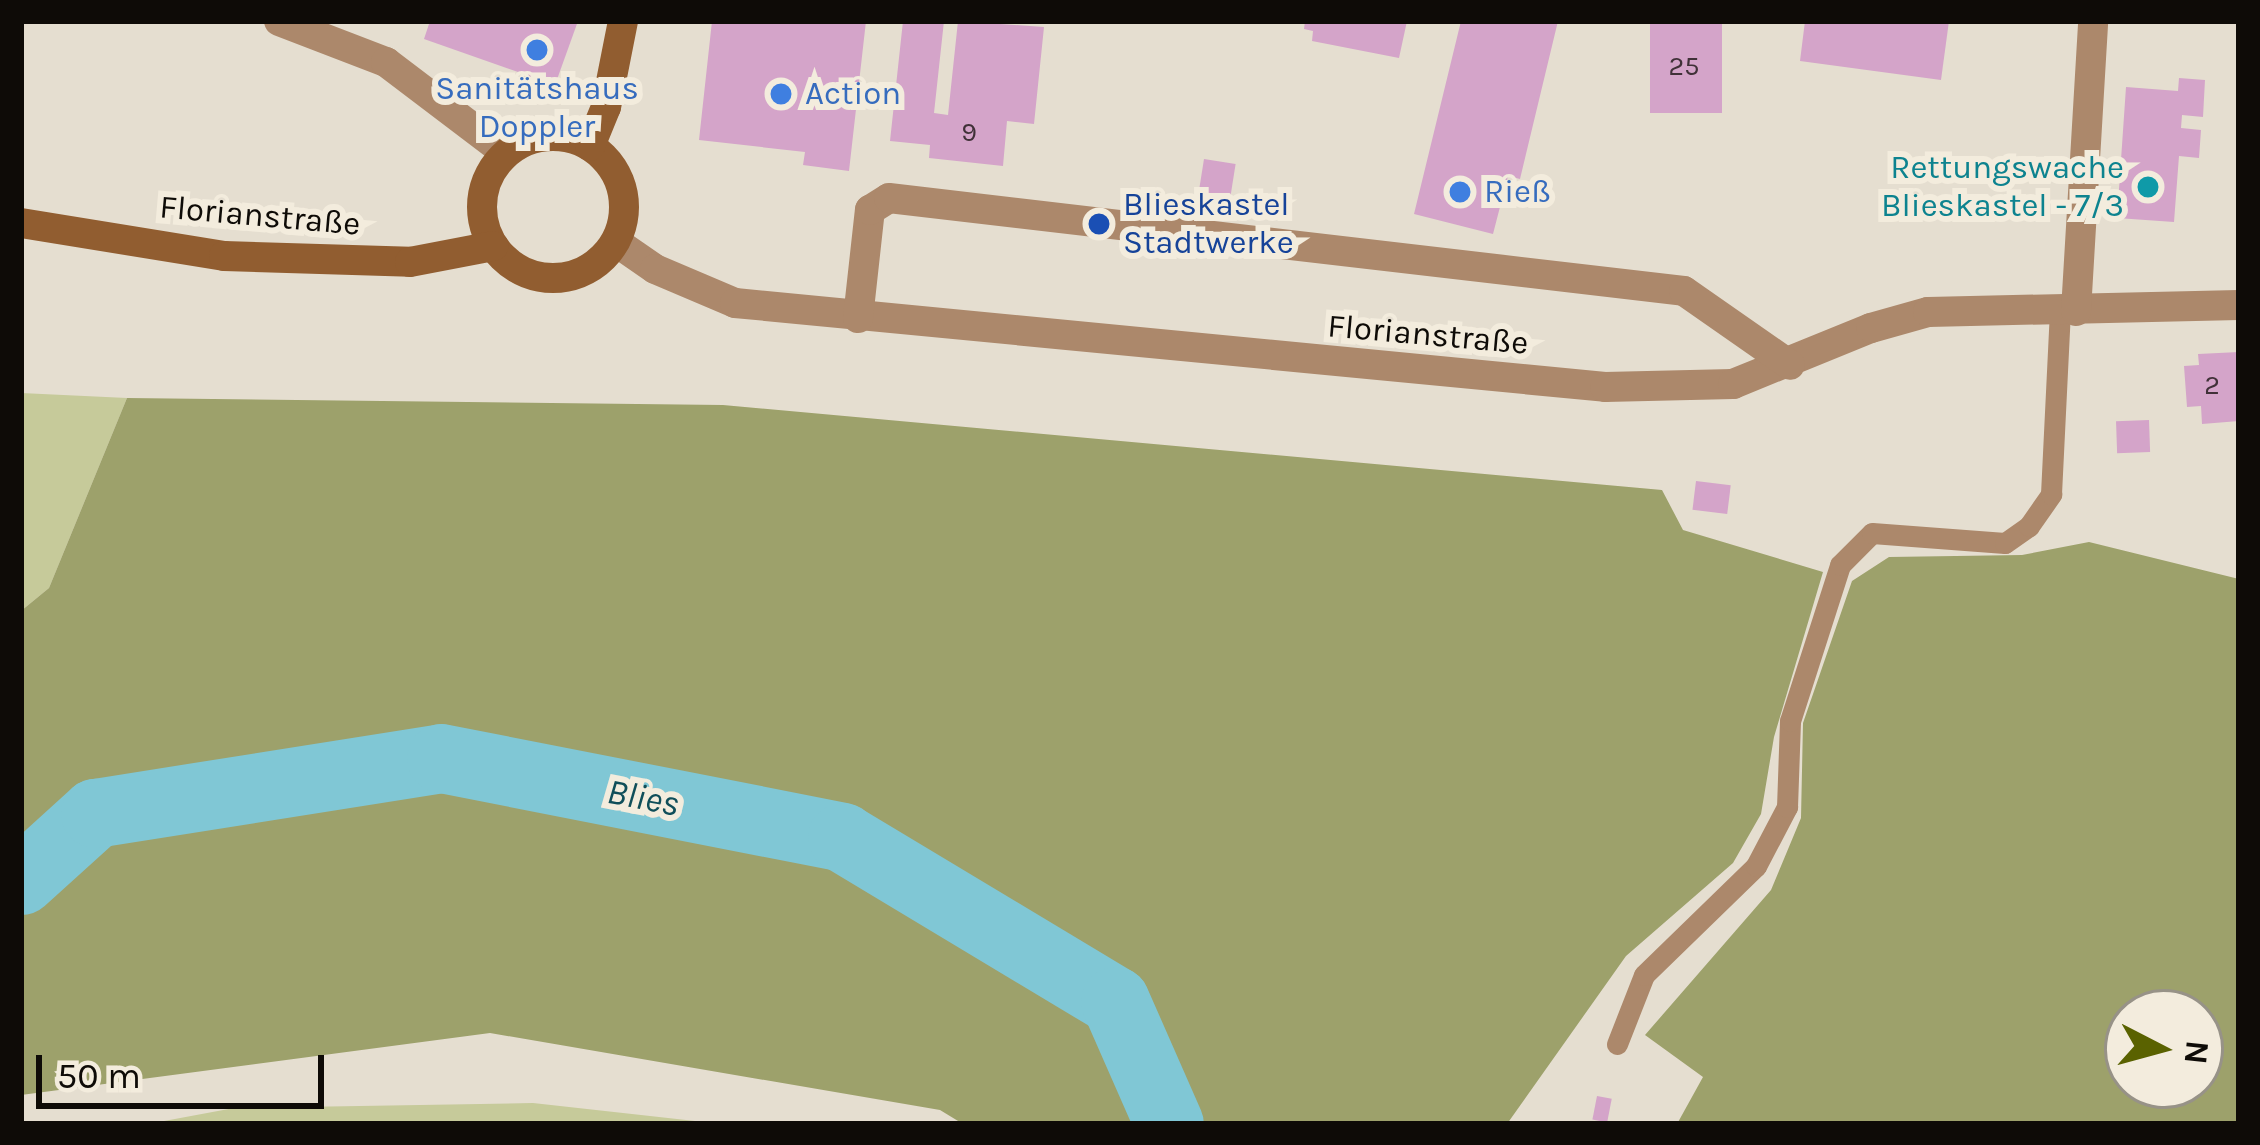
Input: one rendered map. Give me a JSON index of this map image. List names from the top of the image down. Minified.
{"streets":{"main road":["Florianstraße"]},"water":["Blies"],"places":["Sanitätshaus Doppler","Action","Rettungswache Blieskastel - 7/3","Rieß","Blieskastel Stadtwerke"],"house_numbers":["25","9","2"],"scale_bar":"50 m","north":"right"}
